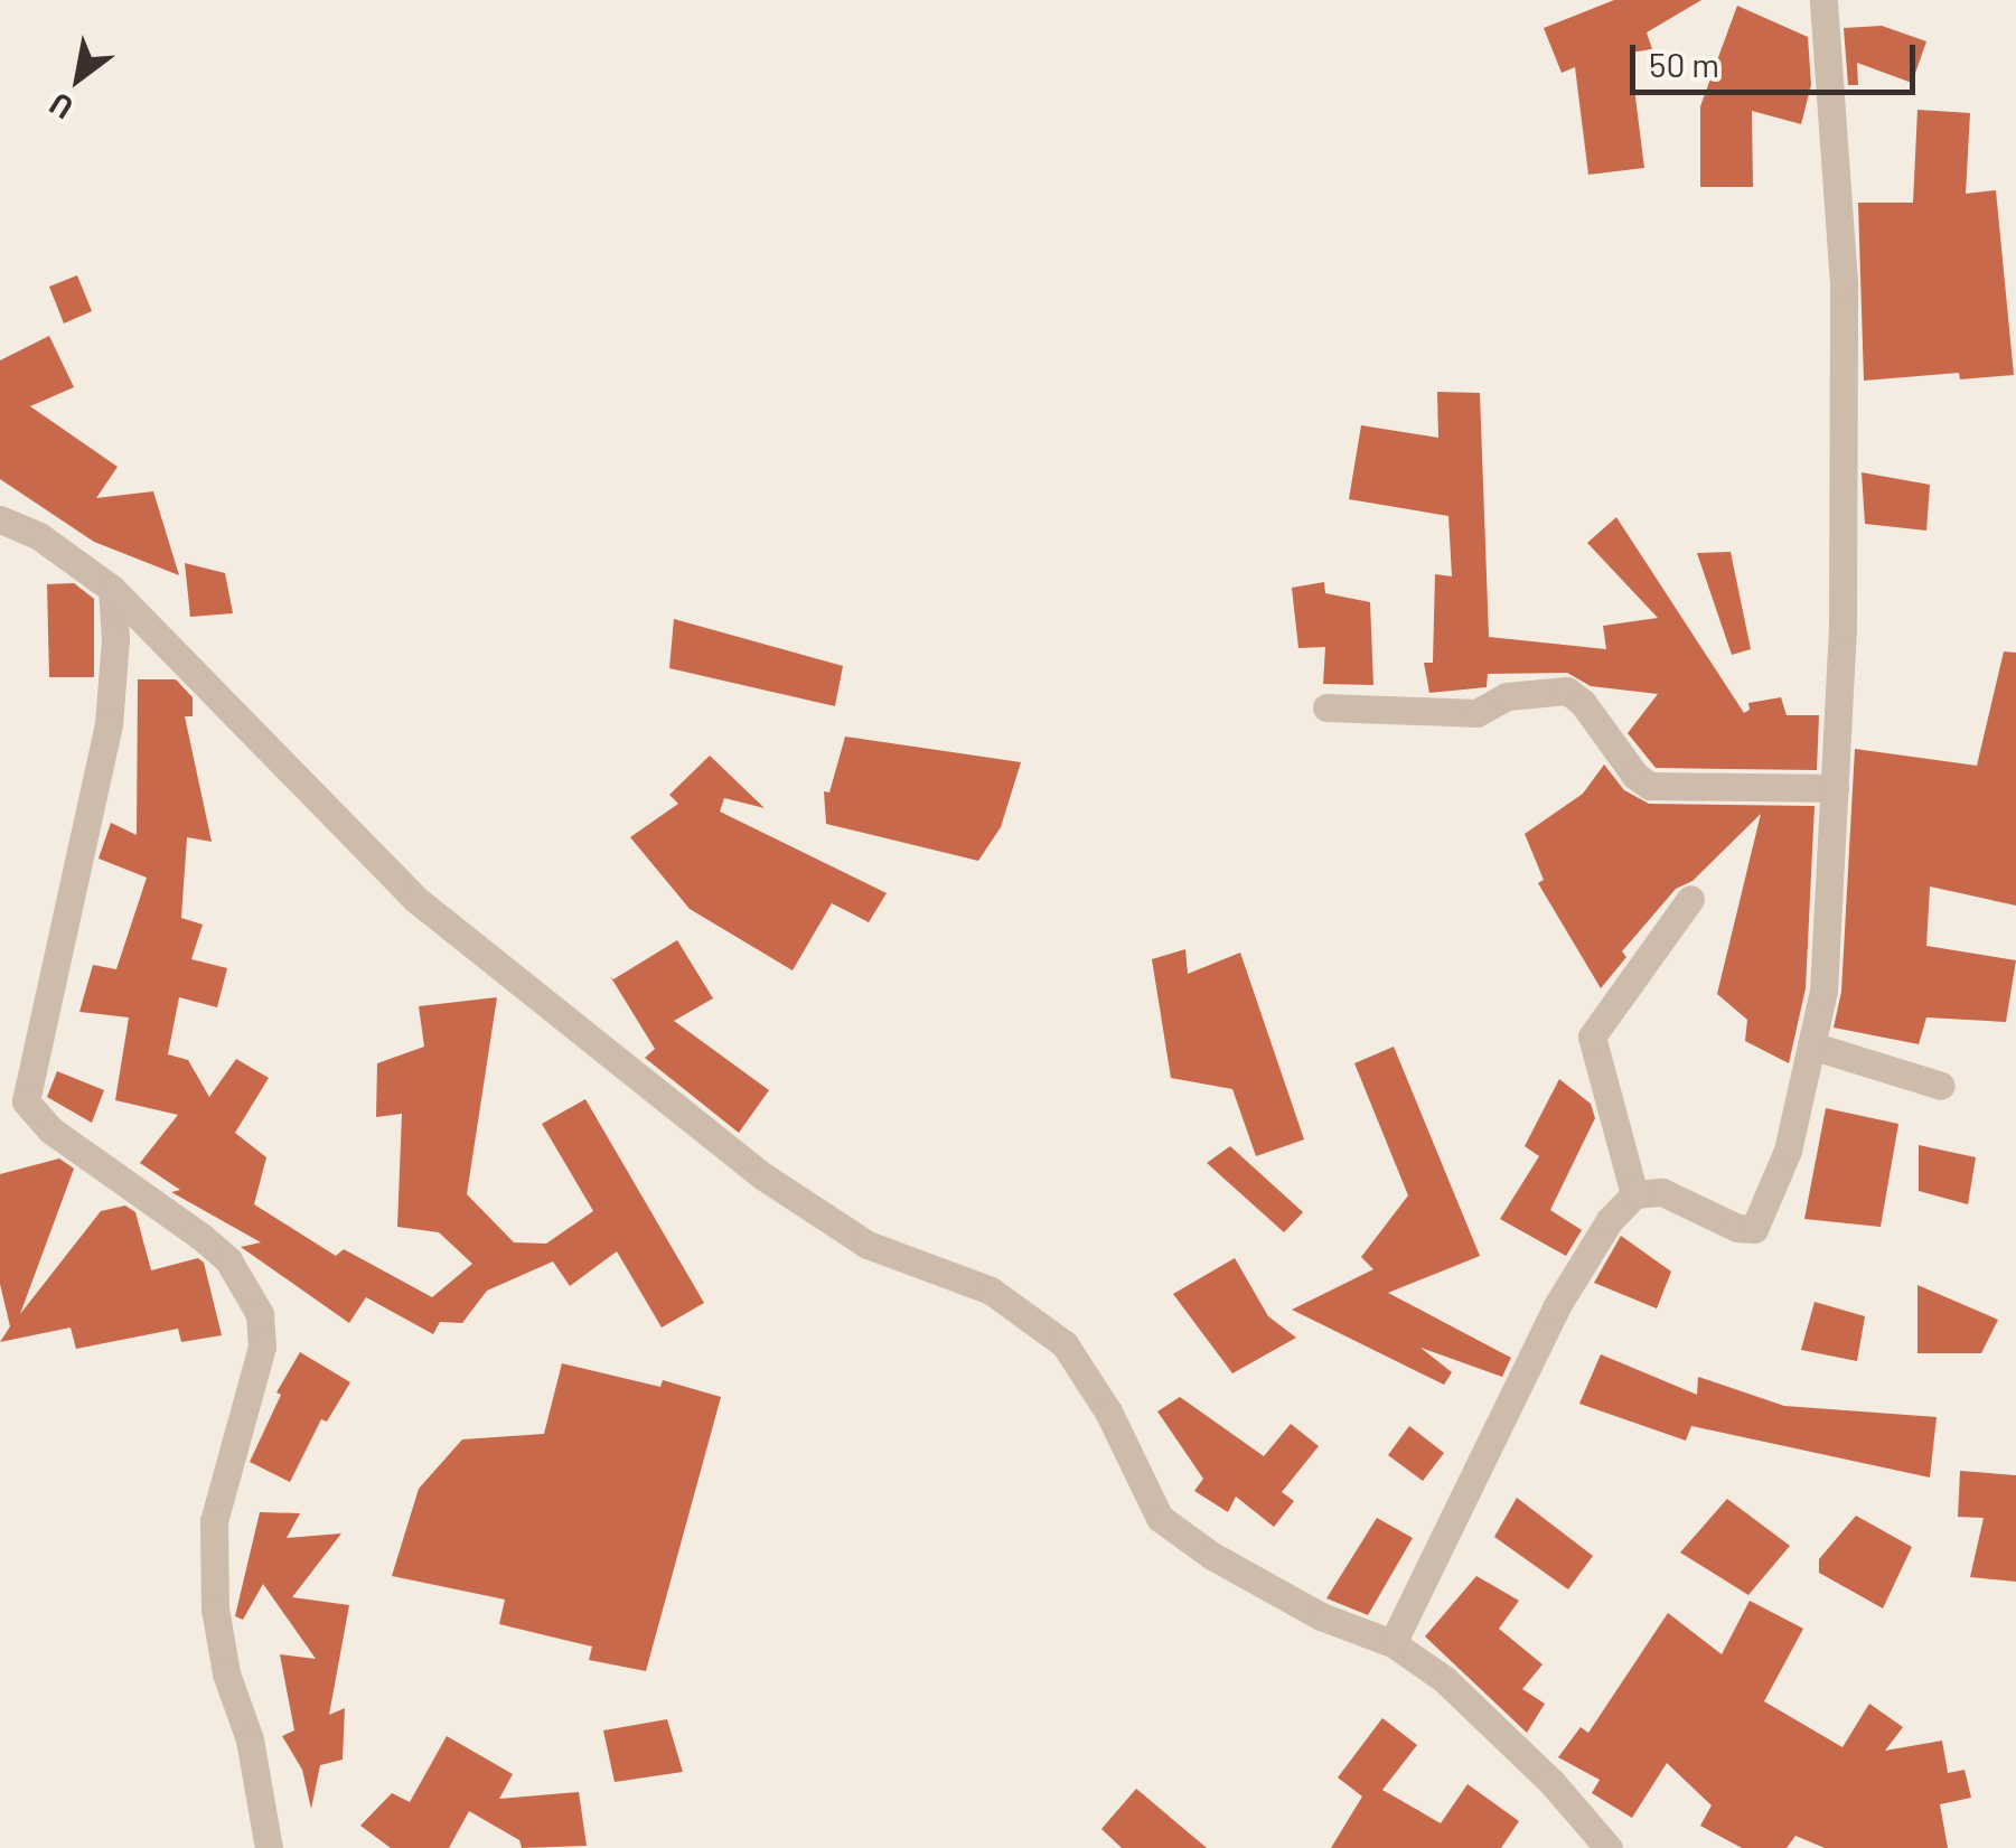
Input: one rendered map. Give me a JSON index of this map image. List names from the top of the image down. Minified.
{"scale_bar":"50 m","north":"bottom left"}
